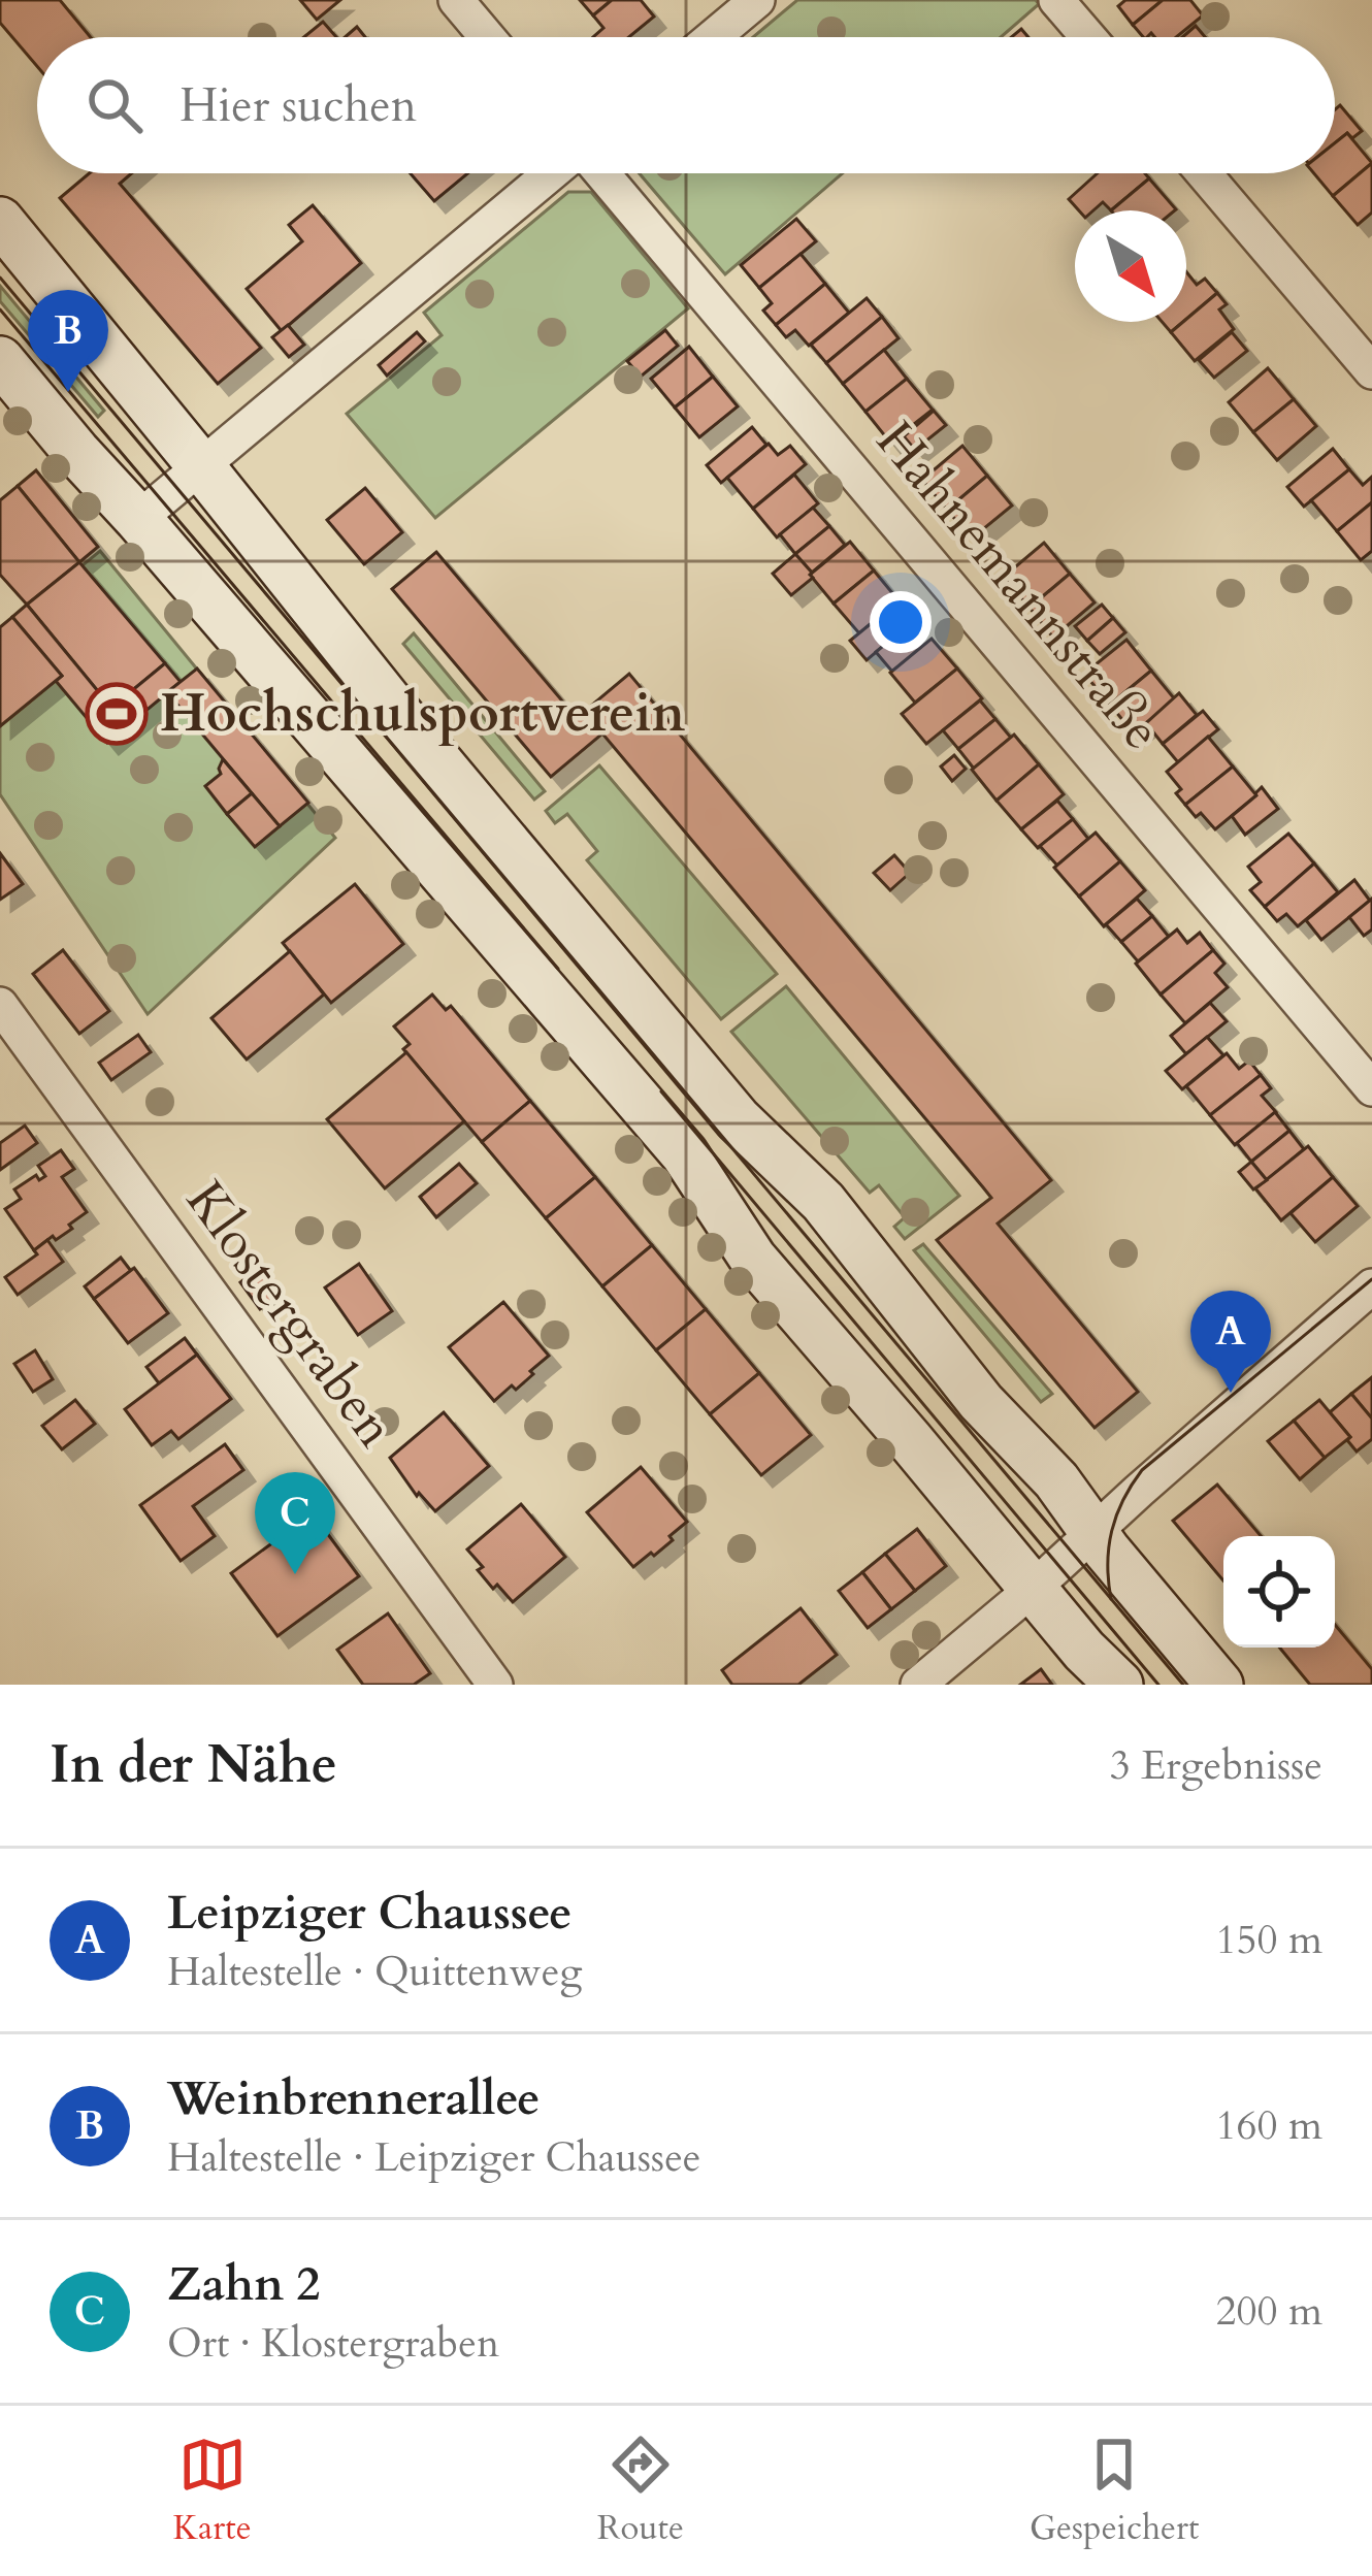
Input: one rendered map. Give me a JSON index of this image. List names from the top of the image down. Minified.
{"streets":{"street":["Hahnemannstraße","Klostergraben"]},"places":{"sports":["Hochschulsportverein"]},"north":"bottom right","page":{"search":"Hier suchen","pins":["B","A","C"],"heading":["In der Nähe","3 Ergebnisse"],"list":[{"mark":"A","name":"Leipziger Chaussee","note":"Haltestelle · Quittenweg","value":"150 m"},{"mark":"B","name":"Weinbrennerallee","note":"Haltestelle · Leipziger Chaussee","value":"160 m"},{"mark":"C","name":"Zahn 2","note":"Ort · Klostergraben","value":"200 m"}],"nav":["Karte","Route","Gespeichert"]}}
